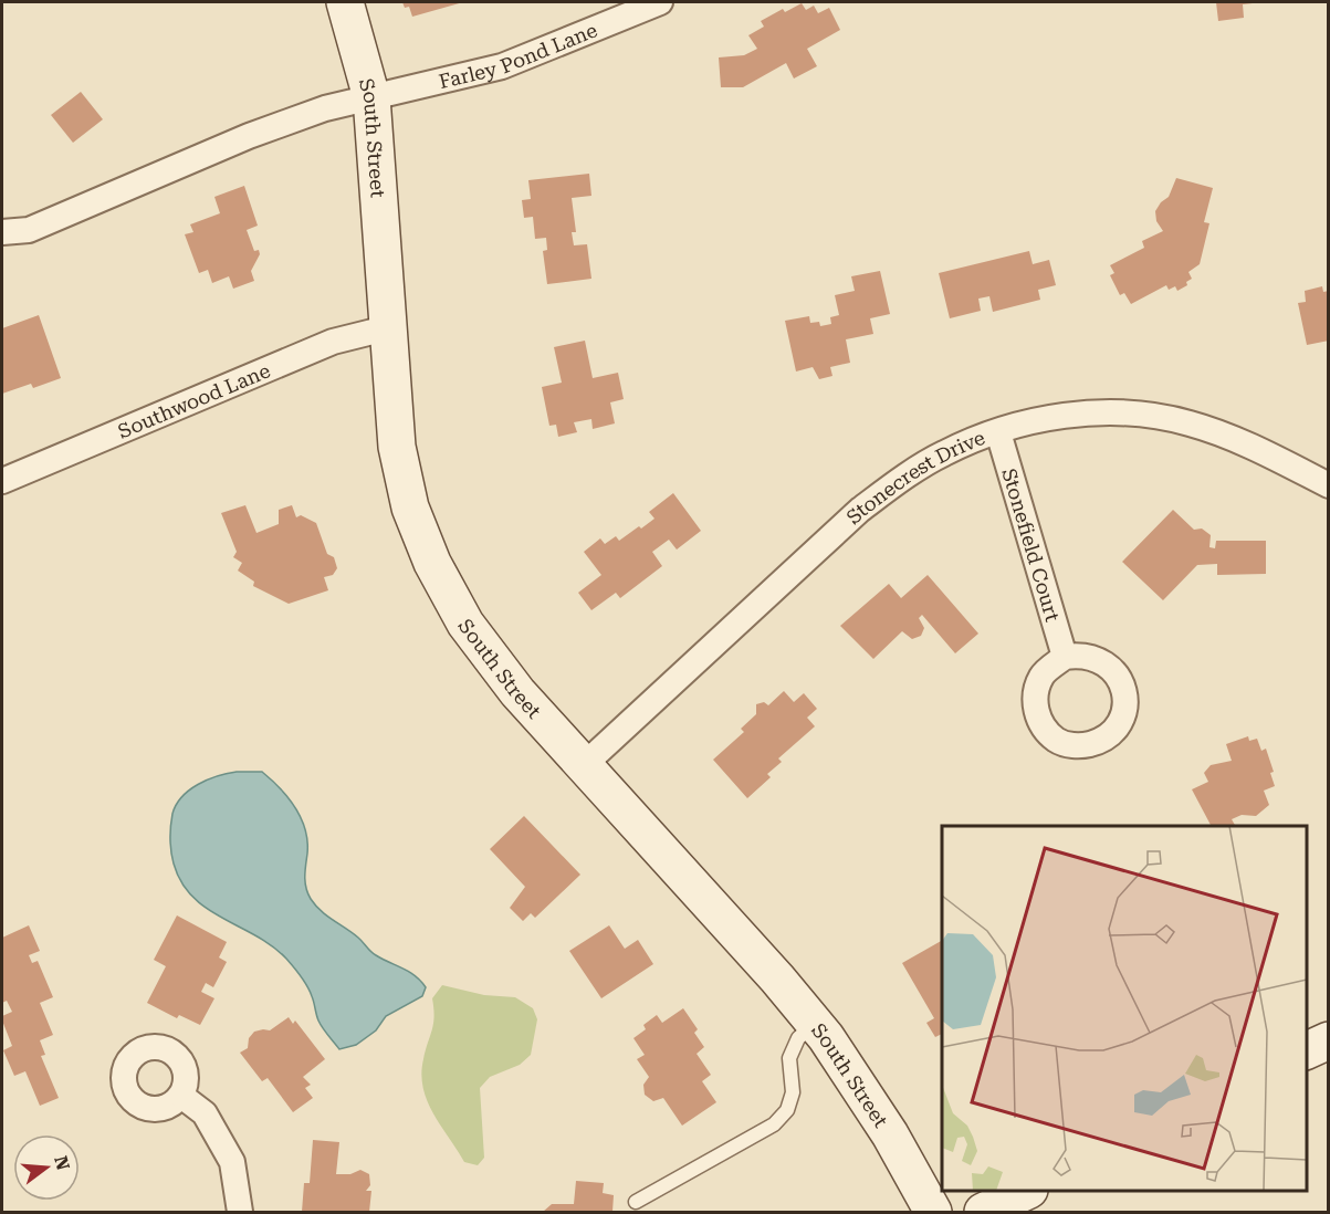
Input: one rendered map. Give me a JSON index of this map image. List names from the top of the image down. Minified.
{"streets":{"street":["Farley Pond Lane","South Street","Southwood Lane","Stonecrest Drive","Stonefield Court"]},"crossings":[["Farley Pond Lane","South Street"],["South Street","Southwood Lane"],["South Street","Stonecrest Drive"],["Stonecrest Drive","Stonefield Court"]],"north":"right"}
